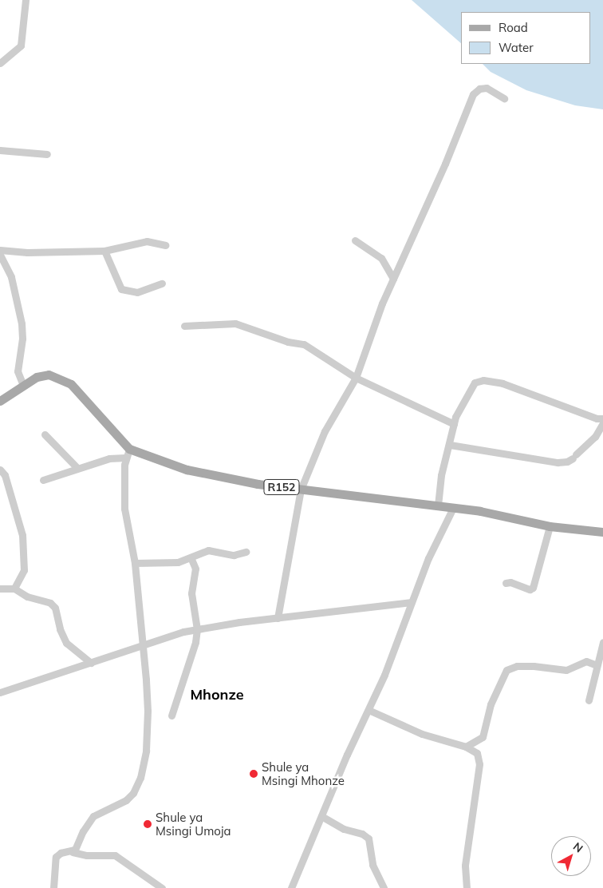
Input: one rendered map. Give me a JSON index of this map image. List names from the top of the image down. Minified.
{"streets":{"main road":["R152"]},"districts":["Mhonze"],"places":["Shule ya Msingi Mhonze","Shule ya Msingi Umoja"],"legend":["Road","Water"],"north":"top right"}
